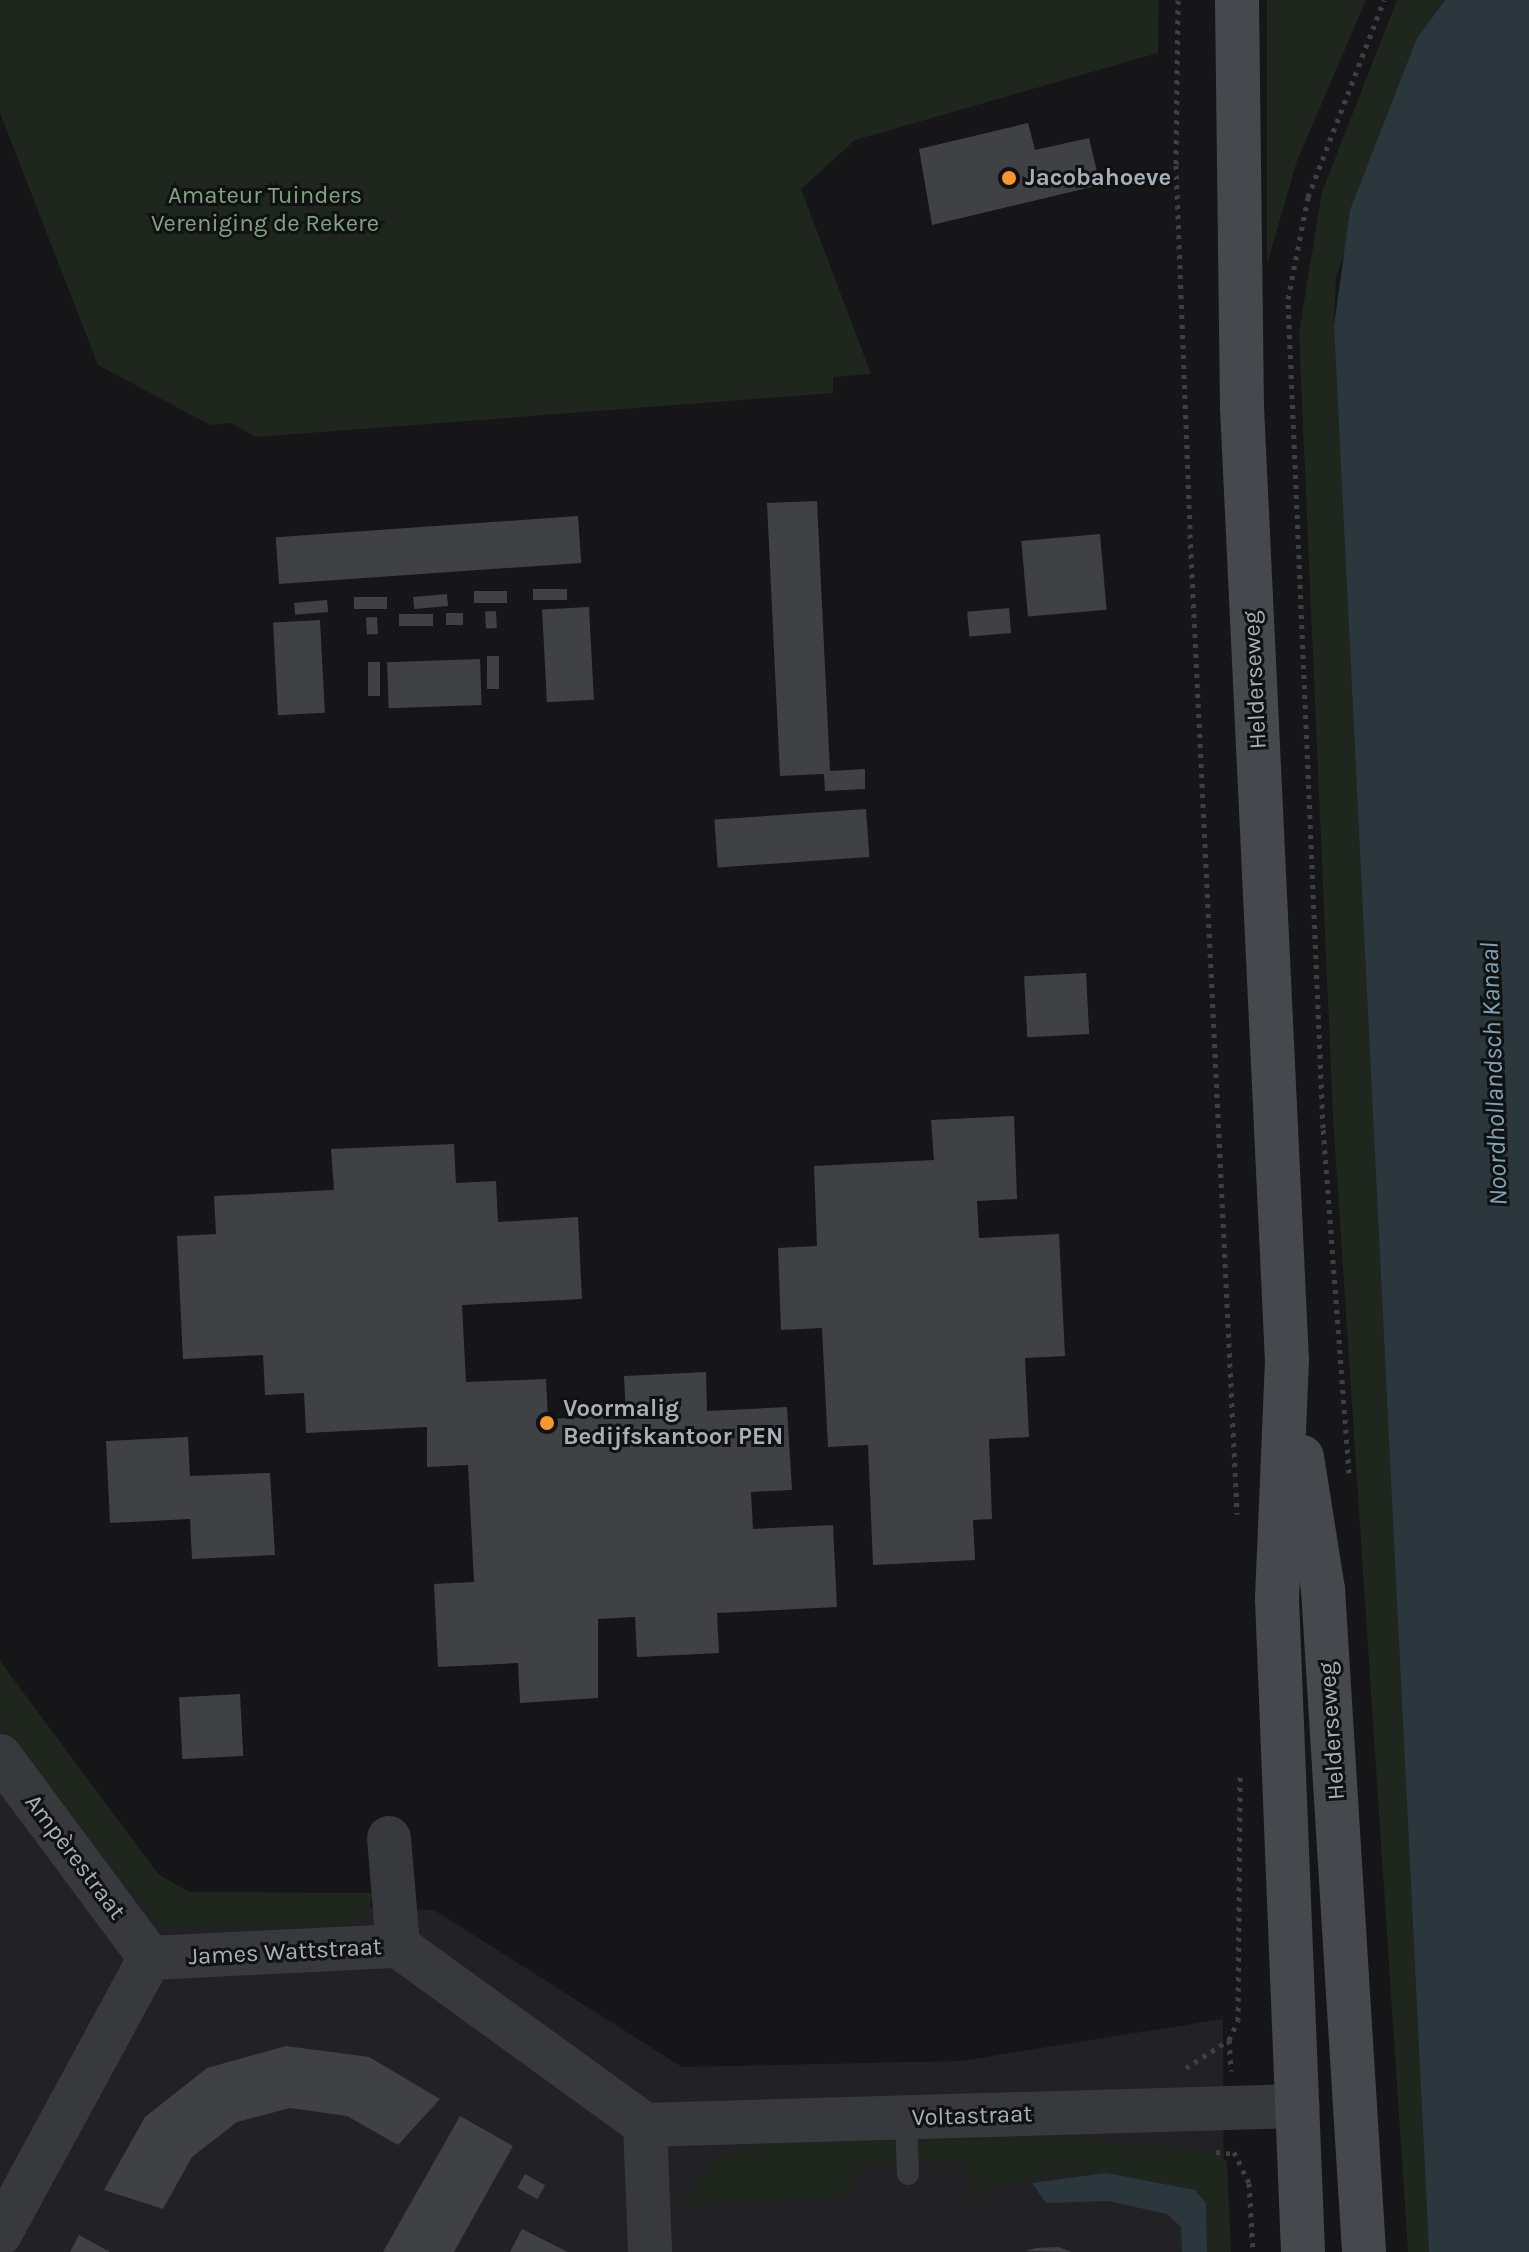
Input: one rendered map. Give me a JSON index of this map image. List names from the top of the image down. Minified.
{"streets":{"main road":["Helderseweg"],"street":["Ampèrestraat","James Wattstraat","Voltastraat"]},"crossings":[["Helderseweg","Voltastraat"],["Ampèrestraat","James Wattstraat"],["James Wattstraat","Voltastraat"]],"water":["Noordhollandsch Kanaal"],"parks":["Amateur Tuinders Vereniging de Rekere"],"places":["Jacobahoeve","Voormalig Bedijfskantoor PEN"]}
